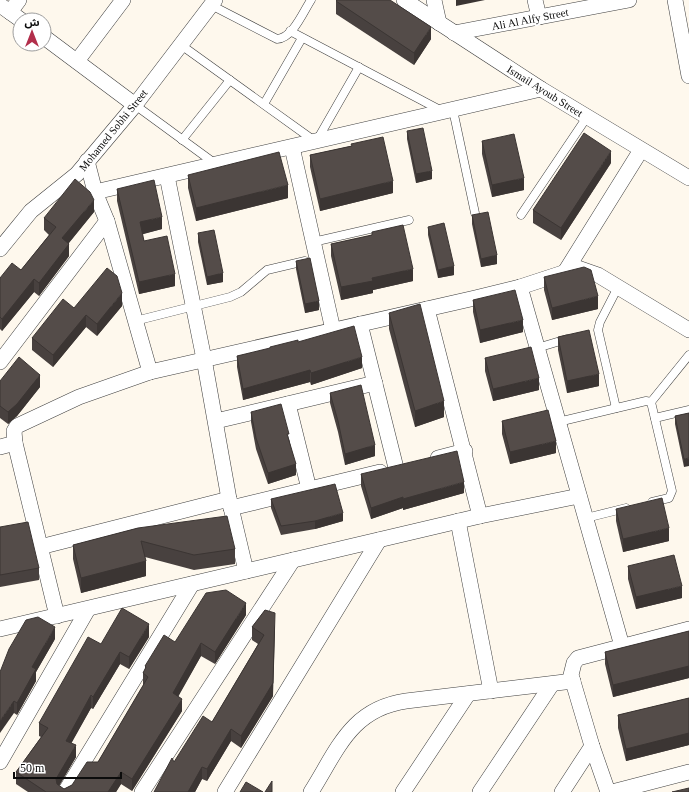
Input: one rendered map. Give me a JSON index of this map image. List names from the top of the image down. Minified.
{"streets":{"street":["Ali Al Alfy Street","Ismail Ayoub Street","Mohamed Sobhi Street"]},"crossings":[["Ali Al Alfy Street","Ismail Ayoub Street"]],"scale_bar":"50 m","north":"top"}
